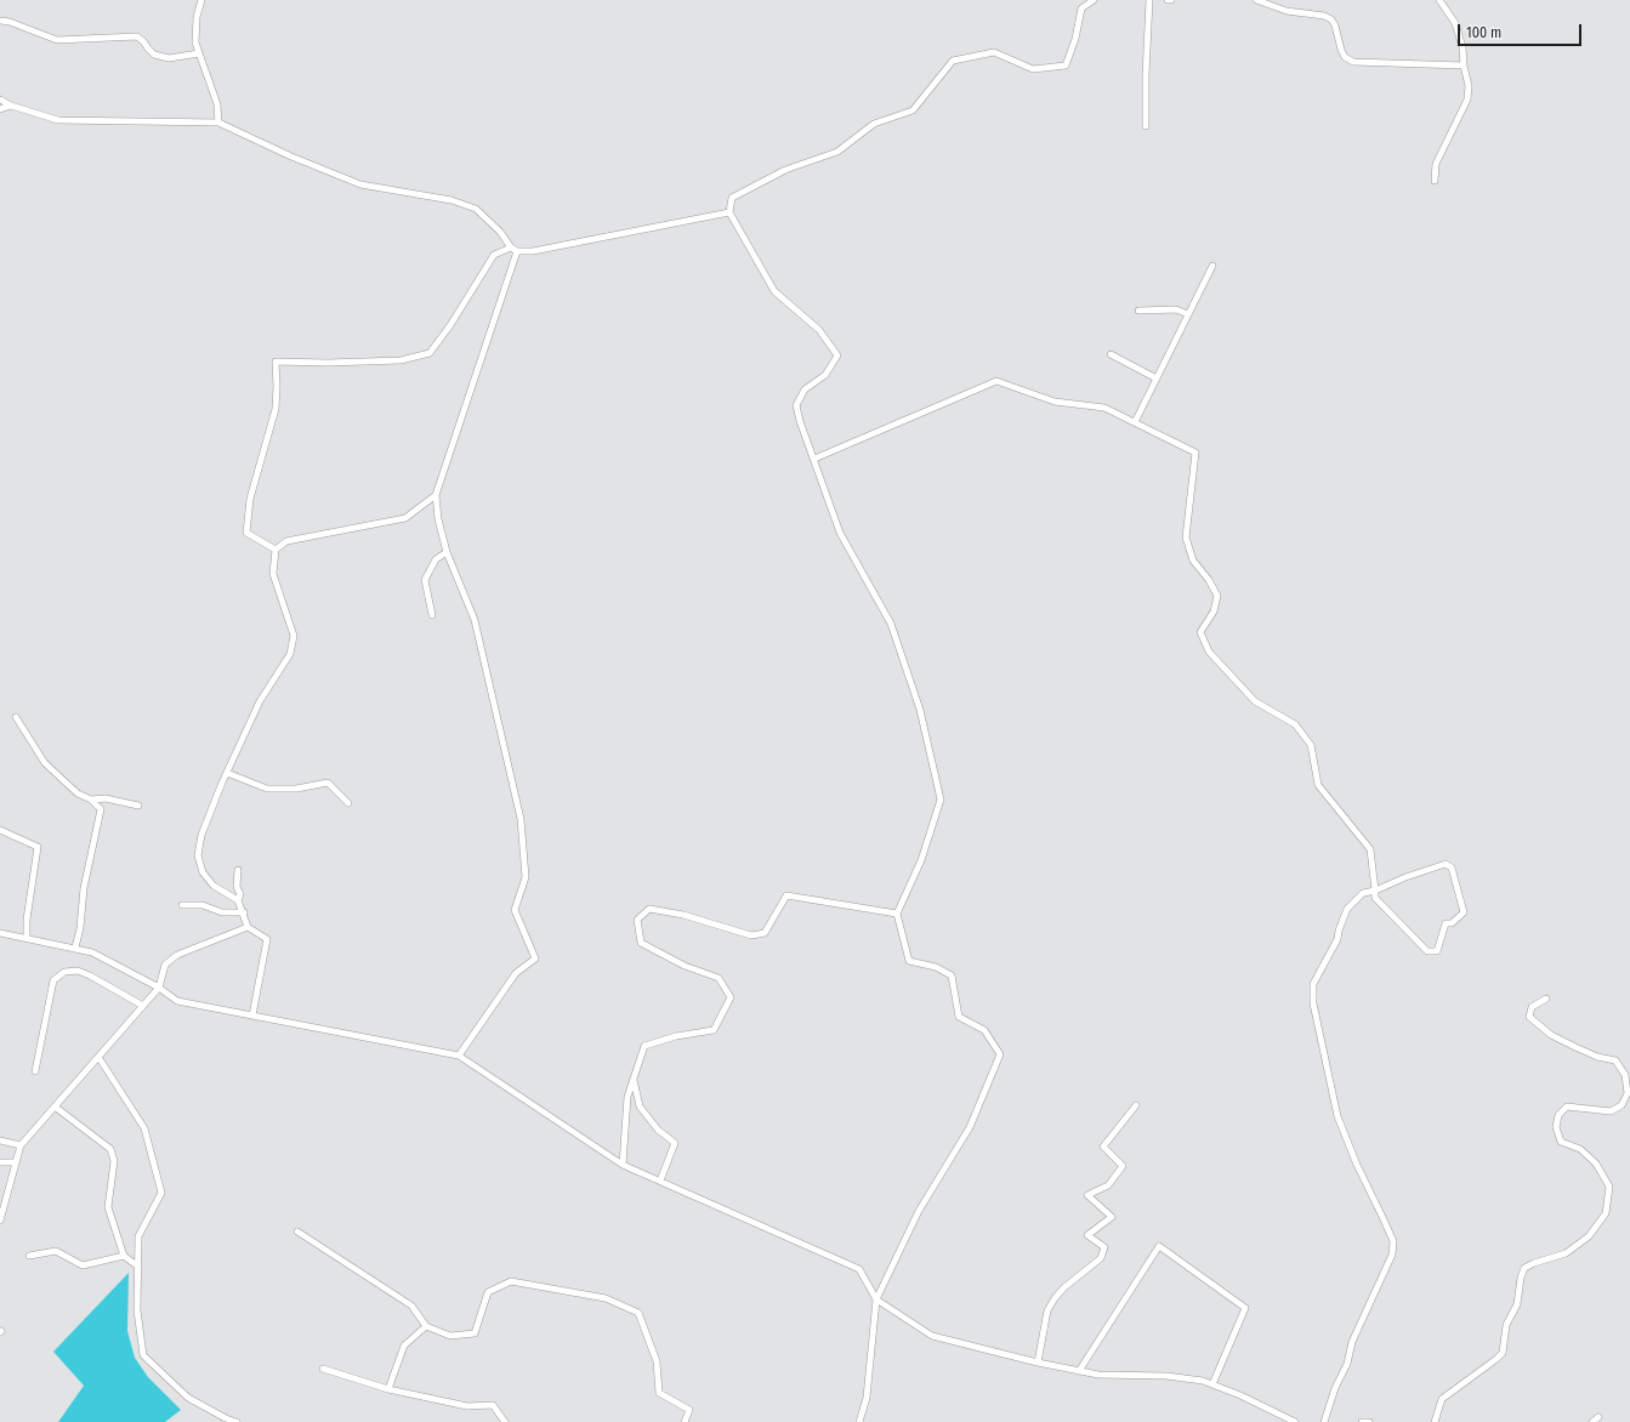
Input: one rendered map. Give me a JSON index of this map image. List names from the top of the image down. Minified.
{"scale_bar":"100 m"}
